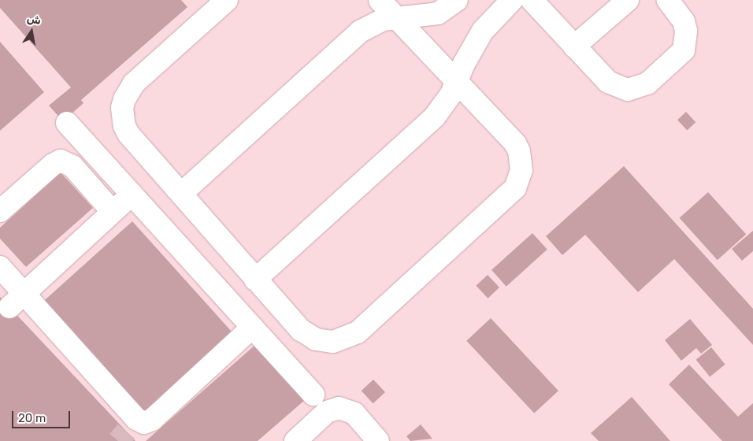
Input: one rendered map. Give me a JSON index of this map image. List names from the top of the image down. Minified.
{"scale_bar":"20 m","north":"top"}
